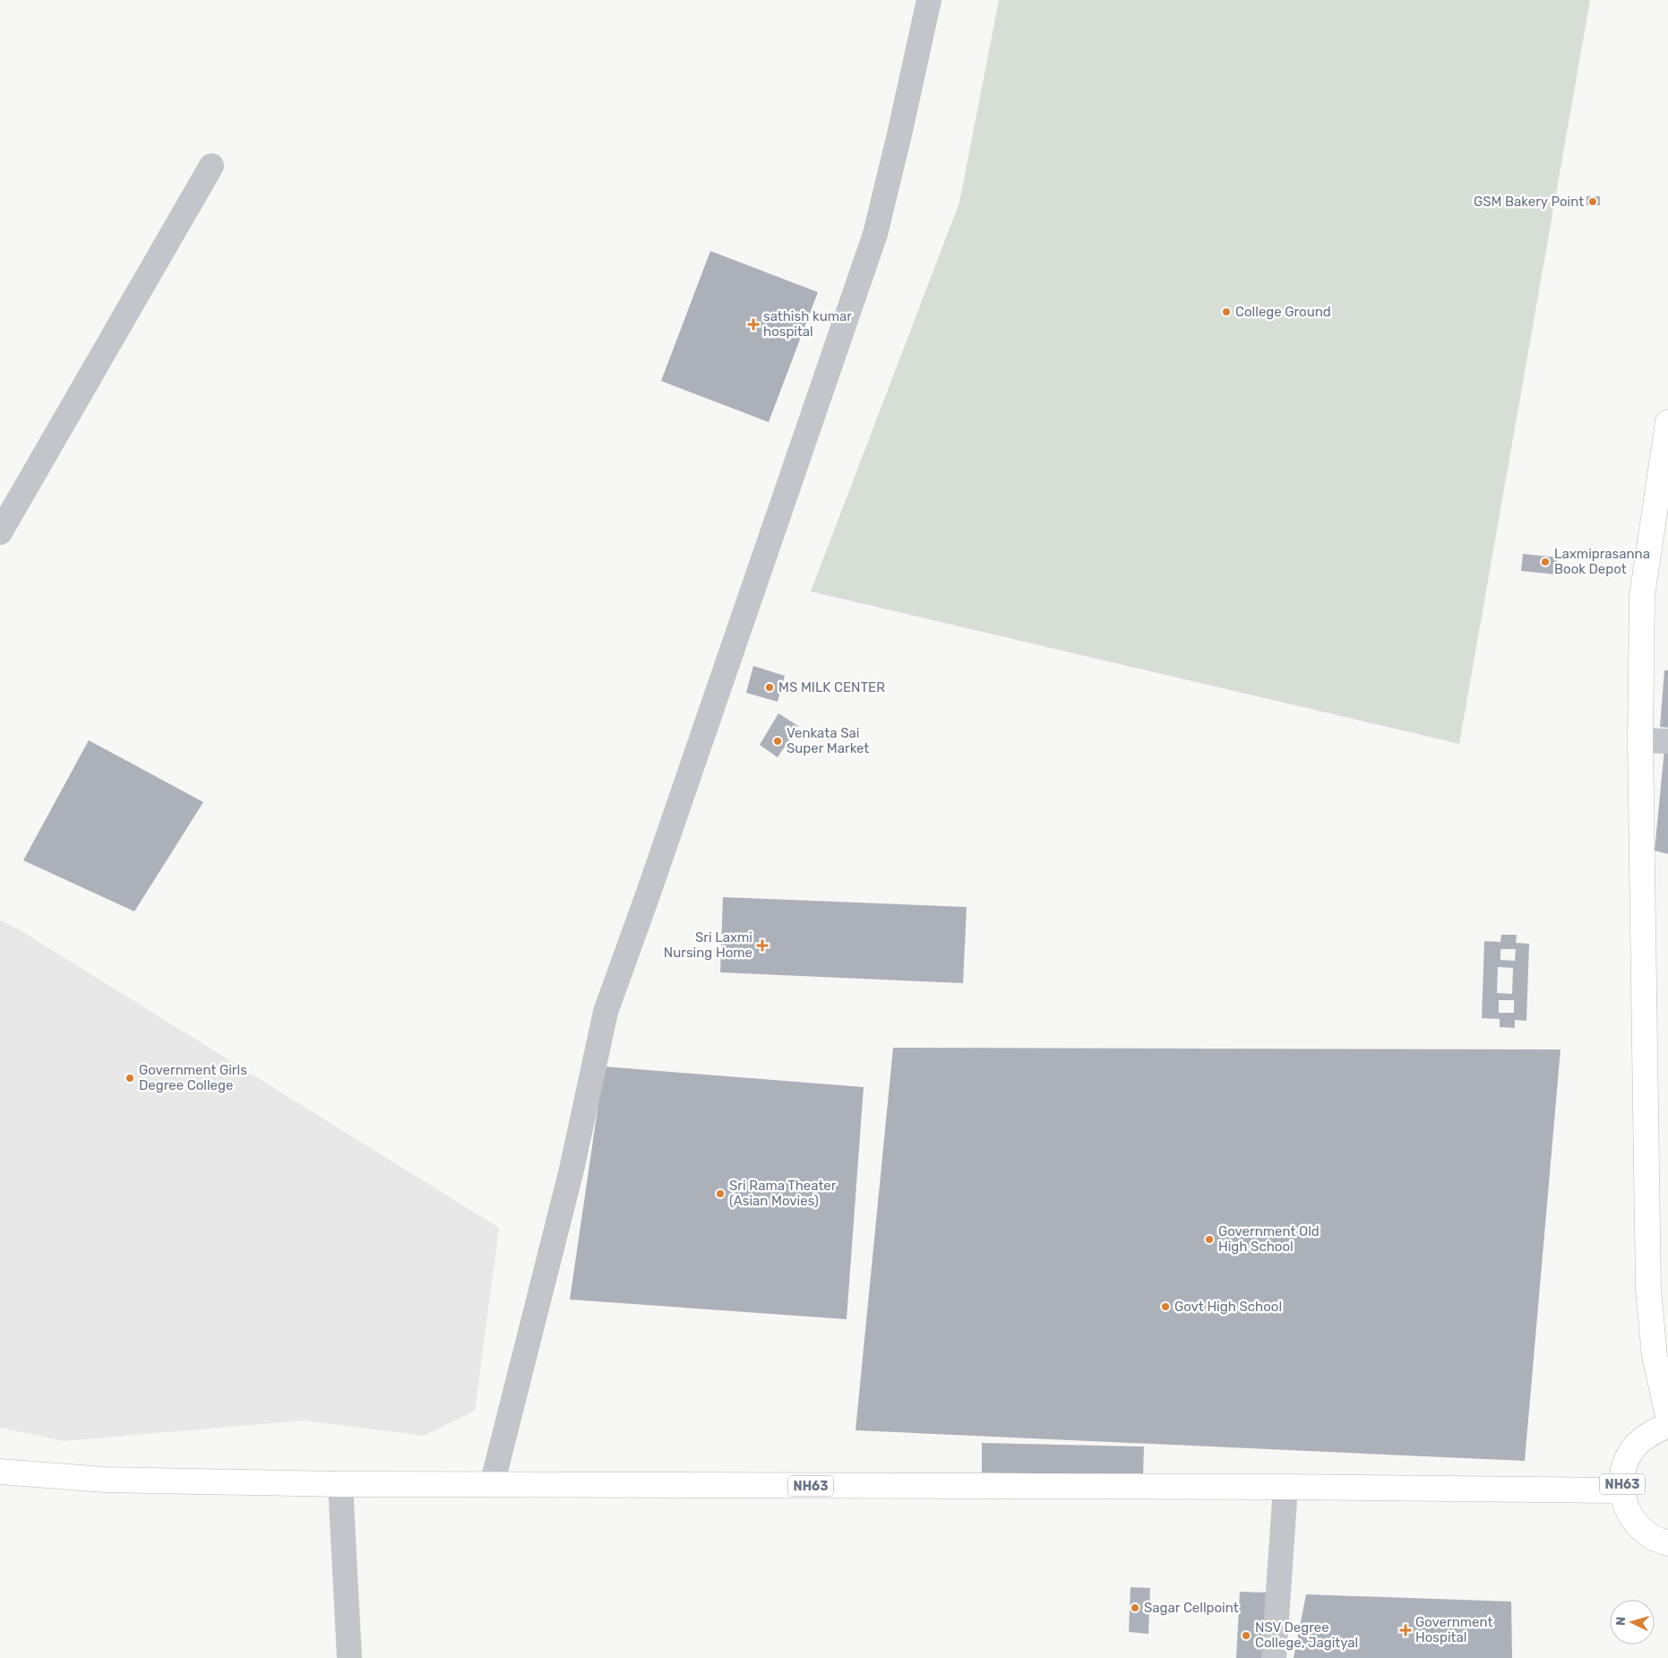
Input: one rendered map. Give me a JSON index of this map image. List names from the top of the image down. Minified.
{"streets":{"main road":["NH63"]},"places":{"other":["GSM Bakery Point","College Ground","Laxmiprasanna Book Depot","MS MILK CENTER","Venkata Sai Super Market","Government Girls Degree College","Sri Rama Theater (Asian Movies)","Government Old High School","Govt High School","Sagar Cellpoint","NSV Degree College, Jagityal"],"health":["sathish kumar hospital","Sri Laxmi Nursing Home","Government Hospital"]},"north":"left"}
